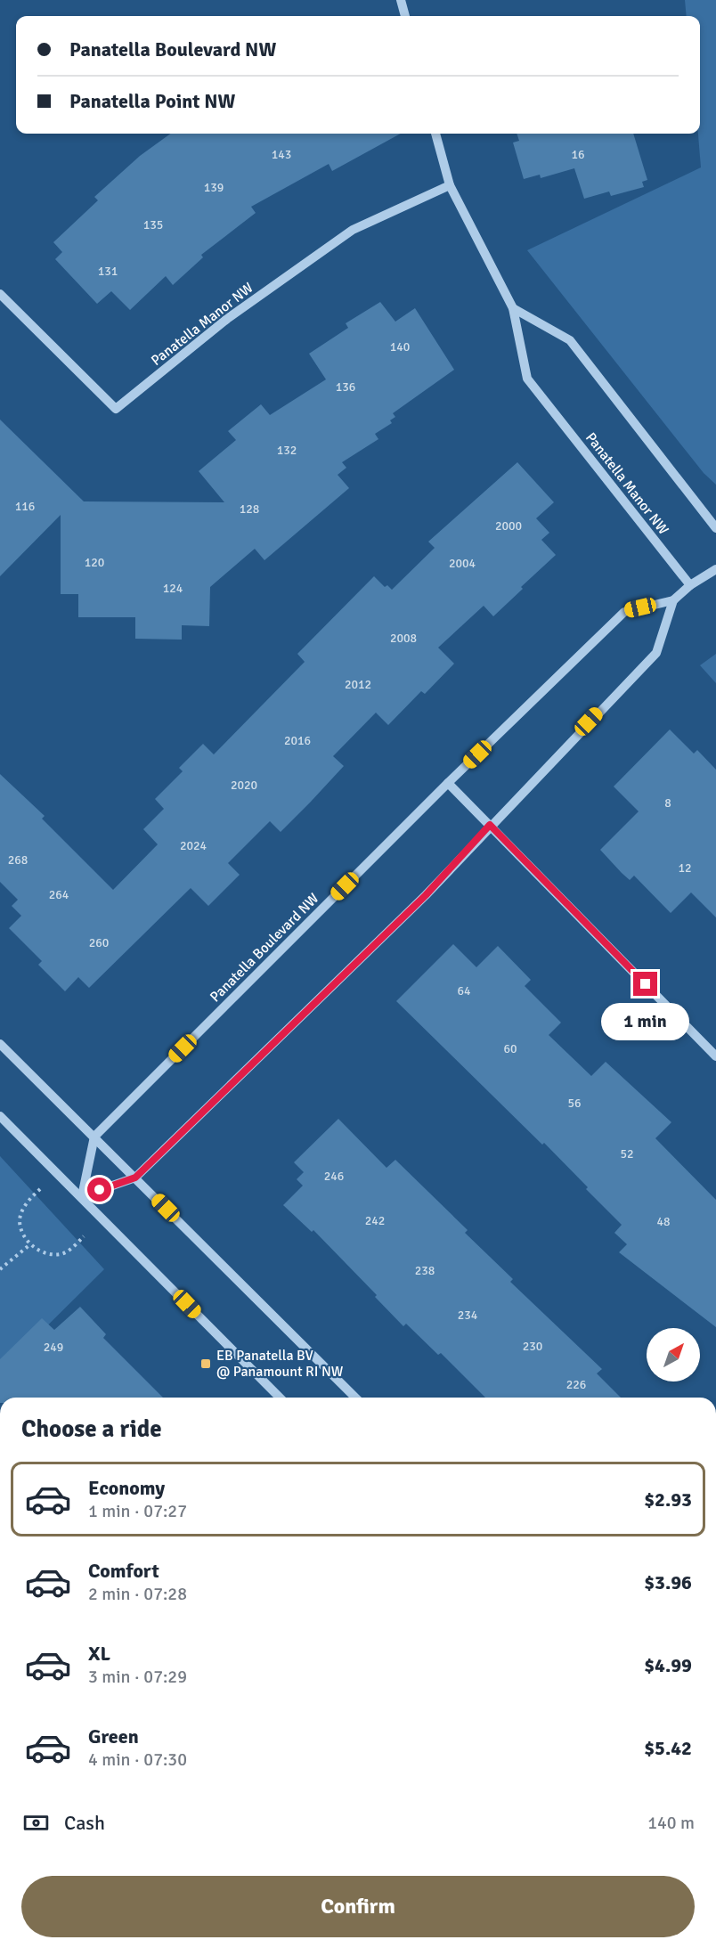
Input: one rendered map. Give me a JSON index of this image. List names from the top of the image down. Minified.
{"streets":{"street":["Panatella Manor NW","Panatella Boulevard NW"]},"crossings":[["Panatella Manor NW","Panatella Boulevard NW"]],"places":{"transit":["EB Panatella BV @ Panamount RI NW"]},"house_numbers":["143","16","139","135","131","140","136","132","116","128","2000","120","2004","124","2008","2012","2016","2020","8","2024","268","12","264","260","64","60","56","52","246","242","48","238","234","230","249","226"],"north":"top right","page":{"banner":["Panatella Boulevard NW","Panatella Point NW"],"bubble":"1 min","heading":"Choose a ride","list":[{"name":"Economy","note":"1 min · 07:27","value":"$2.93"},{"name":"Comfort","note":"2 min · 07:28","value":"$3.96"},{"name":"XL","note":"3 min · 07:29","value":"$4.99"},{"name":"Green","note":"4 min · 07:30","value":"$5.42"}],"pay":["Cash","140 m"],"buttons":"Confirm"}}
